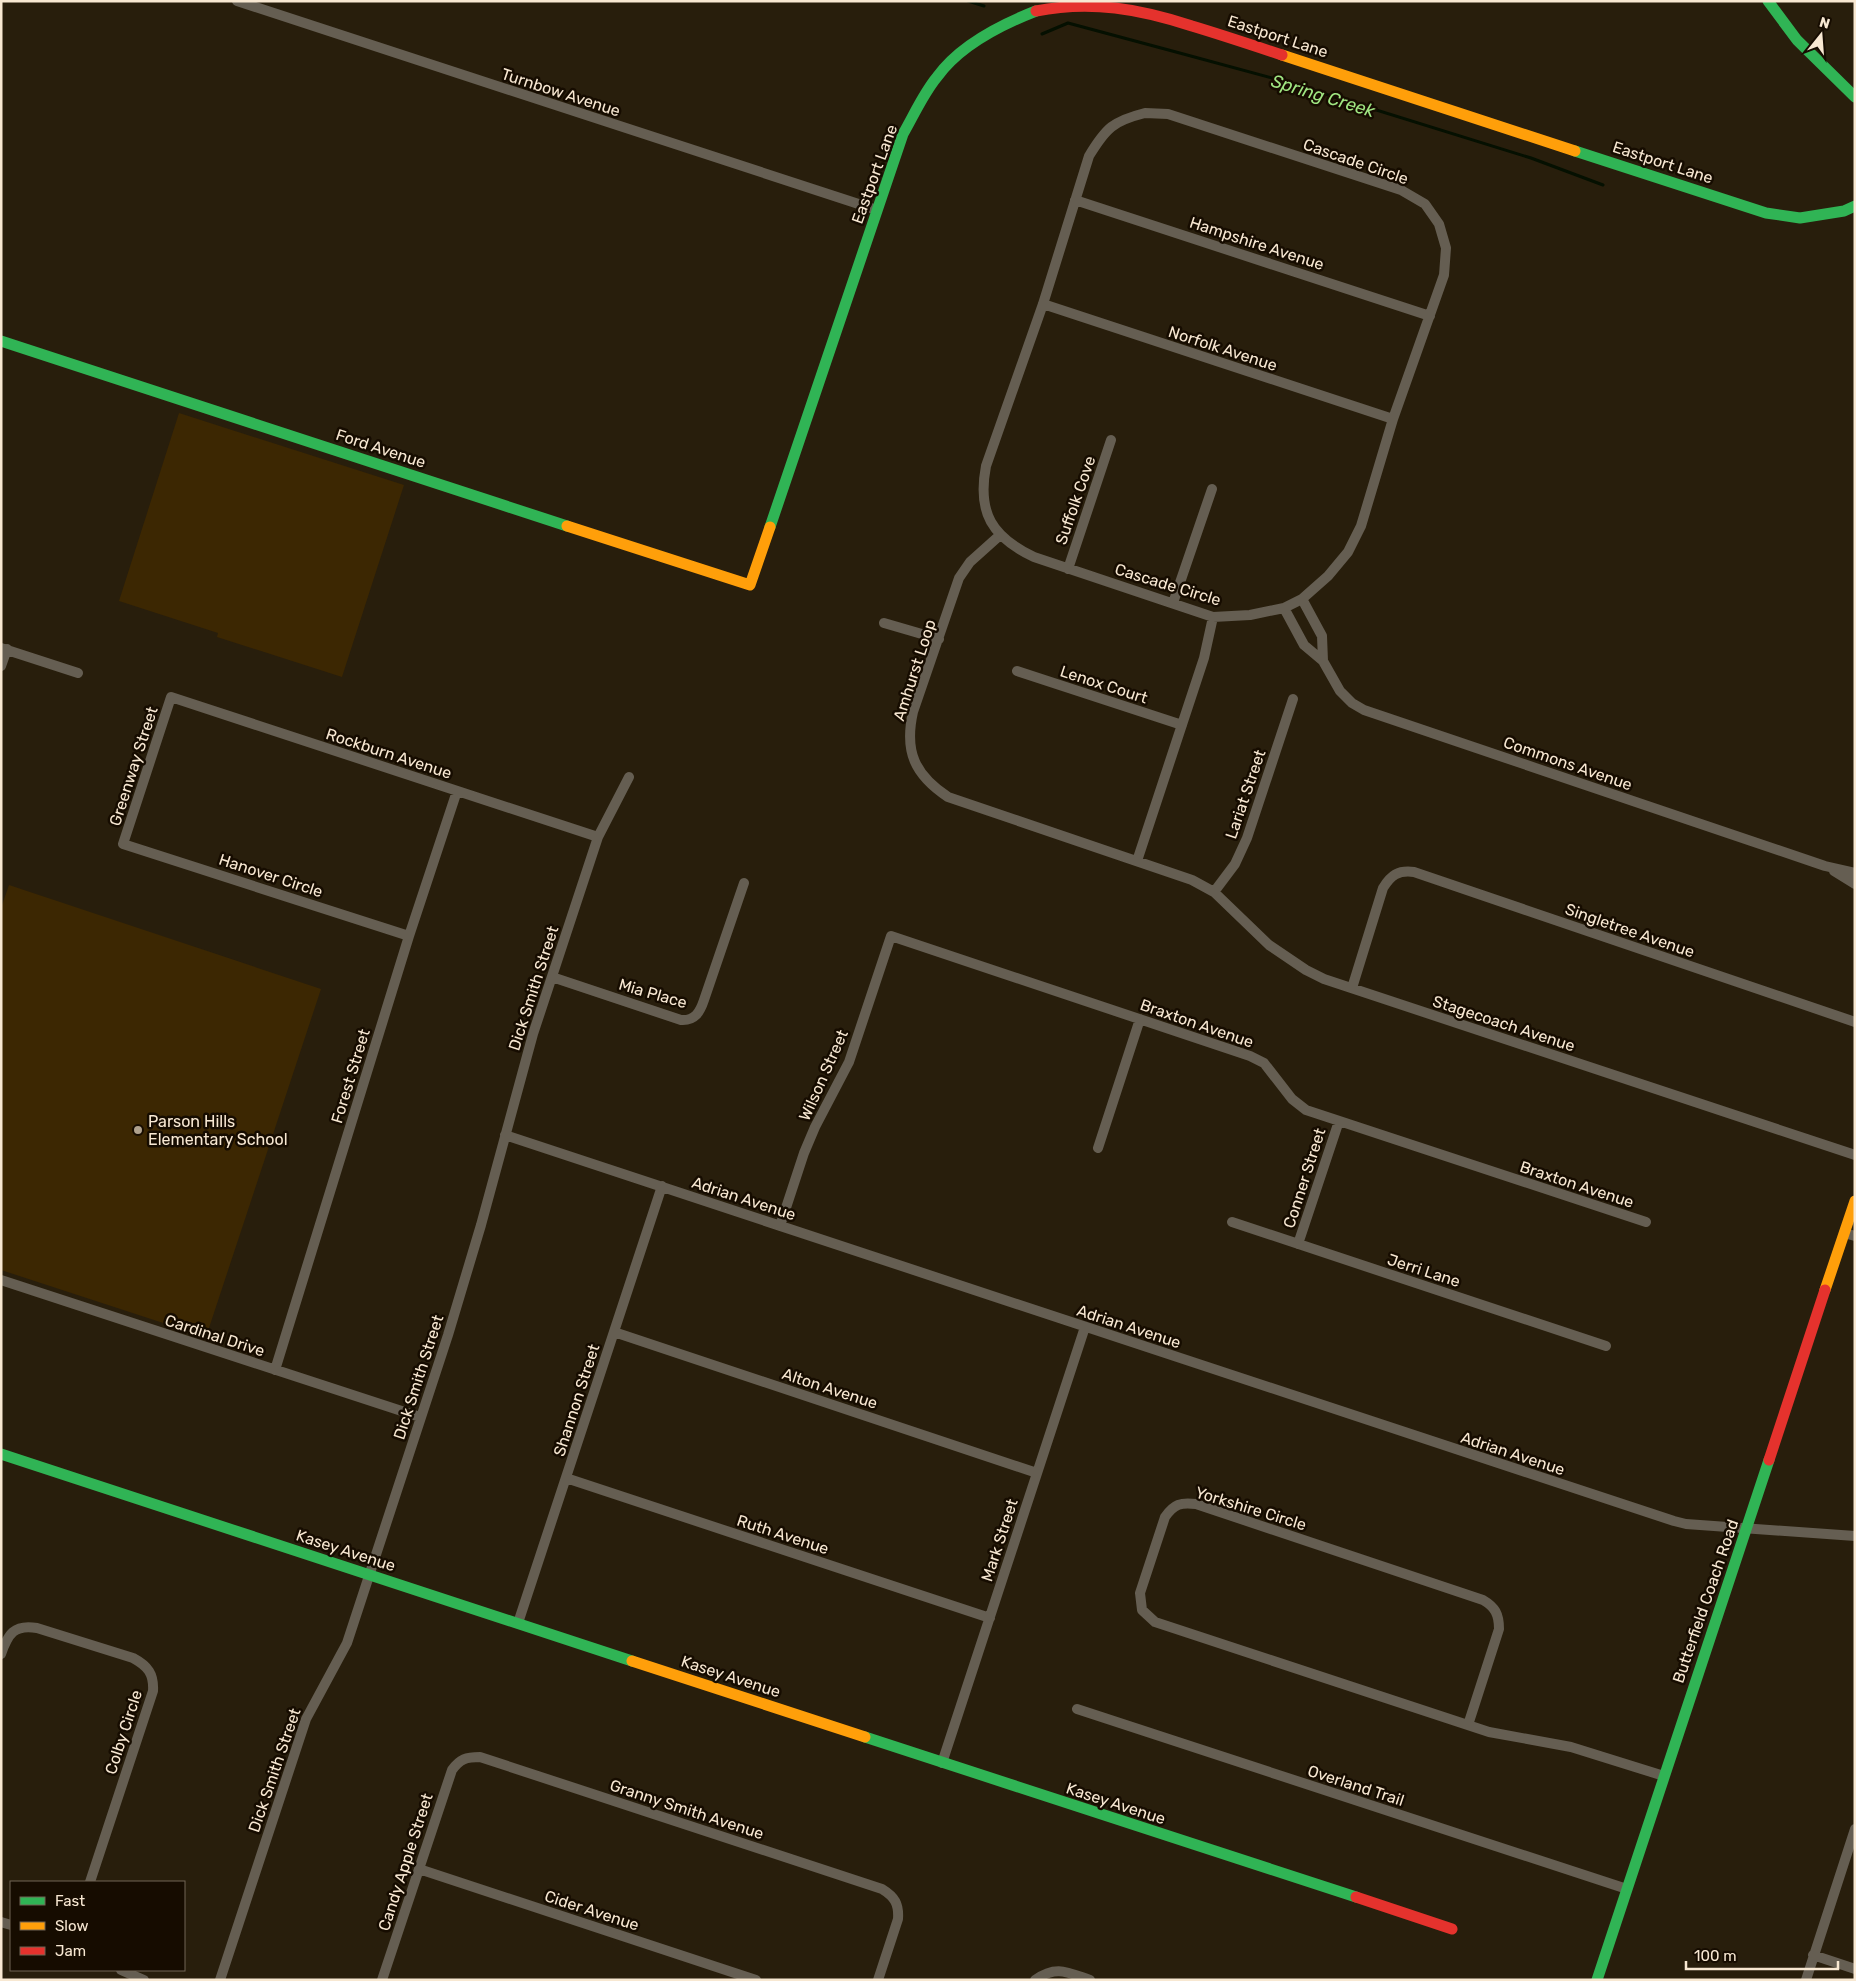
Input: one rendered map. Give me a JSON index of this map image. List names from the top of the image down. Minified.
{"streets":{"street":["Eastport Lane","Turnbow Avenue","Cascade Circle","Hampshire Avenue","Norfolk Avenue","Ford Avenue","Suffolk Cove","Amhurst Loop","Lenox Court","Rockburn Avenue","Commons Avenue","Greenway Street","Lariat Street","Hanover Circle","Singletree Avenue","Dick Smith Street","Mia Place","Braxton Avenue","Stagecoach Avenue","Wilson Street","Forest Street","Conner Street","Adrian Avenue","Jerri Lane","Cardinal Drive","Alton Avenue","Shannon Street","Yorkshire Circle","Ruth Avenue","Mark Street","Kasey Avenue","Butterfield Coach Road","Colby Circle","Overland Trail","Granny Smith Avenue","Candy Apple Street","Cider Avenue"]},"crossings":[["Eastport Lane","Turnbow Avenue"],["Eastport Lane","Ford Avenue"],["Cascade Circle","Hampshire Avenue"],["Cascade Circle","Norfolk Avenue"],["Cascade Circle","Suffolk Cove"],["Cascade Circle","Amhurst Loop"],["Cascade Circle","Commons Avenue"],["Amhurst Loop","Stagecoach Avenue"],["Rockburn Avenue","Greenway Street"],["Rockburn Avenue","Dick Smith Street"],["Rockburn Avenue","Forest Street"],["Greenway Street","Hanover Circle"],["Lariat Street","Stagecoach Avenue"],["Hanover Circle","Forest Street"],["Singletree Avenue","Stagecoach Avenue"],["Dick Smith Street","Mia Place"],["Dick Smith Street","Adrian Avenue"],["Dick Smith Street","Cardinal Drive"],["Dick Smith Street","Kasey Avenue"],["Braxton Avenue","Wilson Street"],["Braxton Avenue","Conner Street"],["Wilson Street","Adrian Avenue"],["Forest Street","Cardinal Drive"],["Conner Street","Jerri Lane"],["Adrian Avenue","Shannon Street"],["Adrian Avenue","Mark Street"],["Adrian Avenue","Butterfield Coach Road"],["Alton Avenue","Shannon Street"],["Alton Avenue","Mark Street"],["Shannon Street","Ruth Avenue"],["Shannon Street","Kasey Avenue"],["Yorkshire Circle","Butterfield Coach Road"],["Ruth Avenue","Mark Street"],["Mark Street","Kasey Avenue"],["Butterfield Coach Road","Overland Trail"],["Granny Smith Avenue","Candy Apple Street"],["Candy Apple Street","Cider Avenue"]],"water":["Spring Creek"],"places":["Parson Hills Elementary School"],"legend":["Fast","Slow","Jam"],"scale_bar":"100 m","north":"top"}
